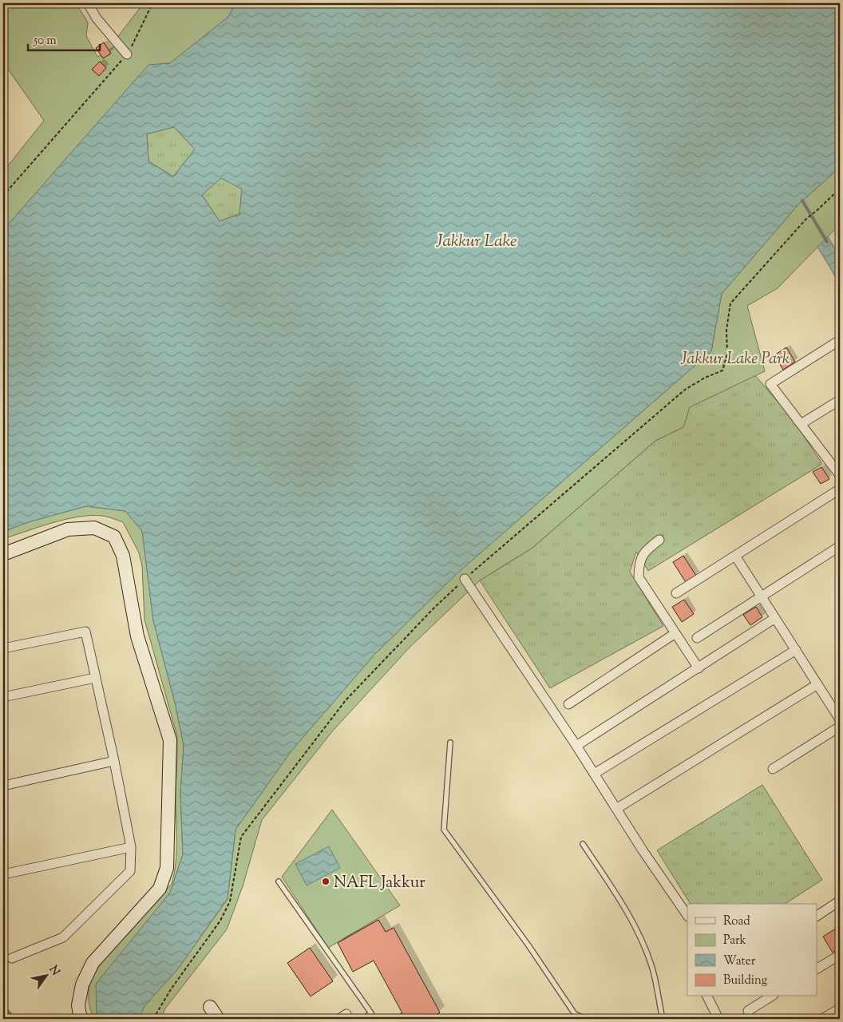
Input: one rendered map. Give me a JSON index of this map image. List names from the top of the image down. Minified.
{"water":["Jakkur Lake"],"parks":["Jakkur Lake Park"],"places":["NAFL Jakkur"],"legend":["Road","Park","Water","Building"],"scale_bar":"50 m","north":"top right"}
